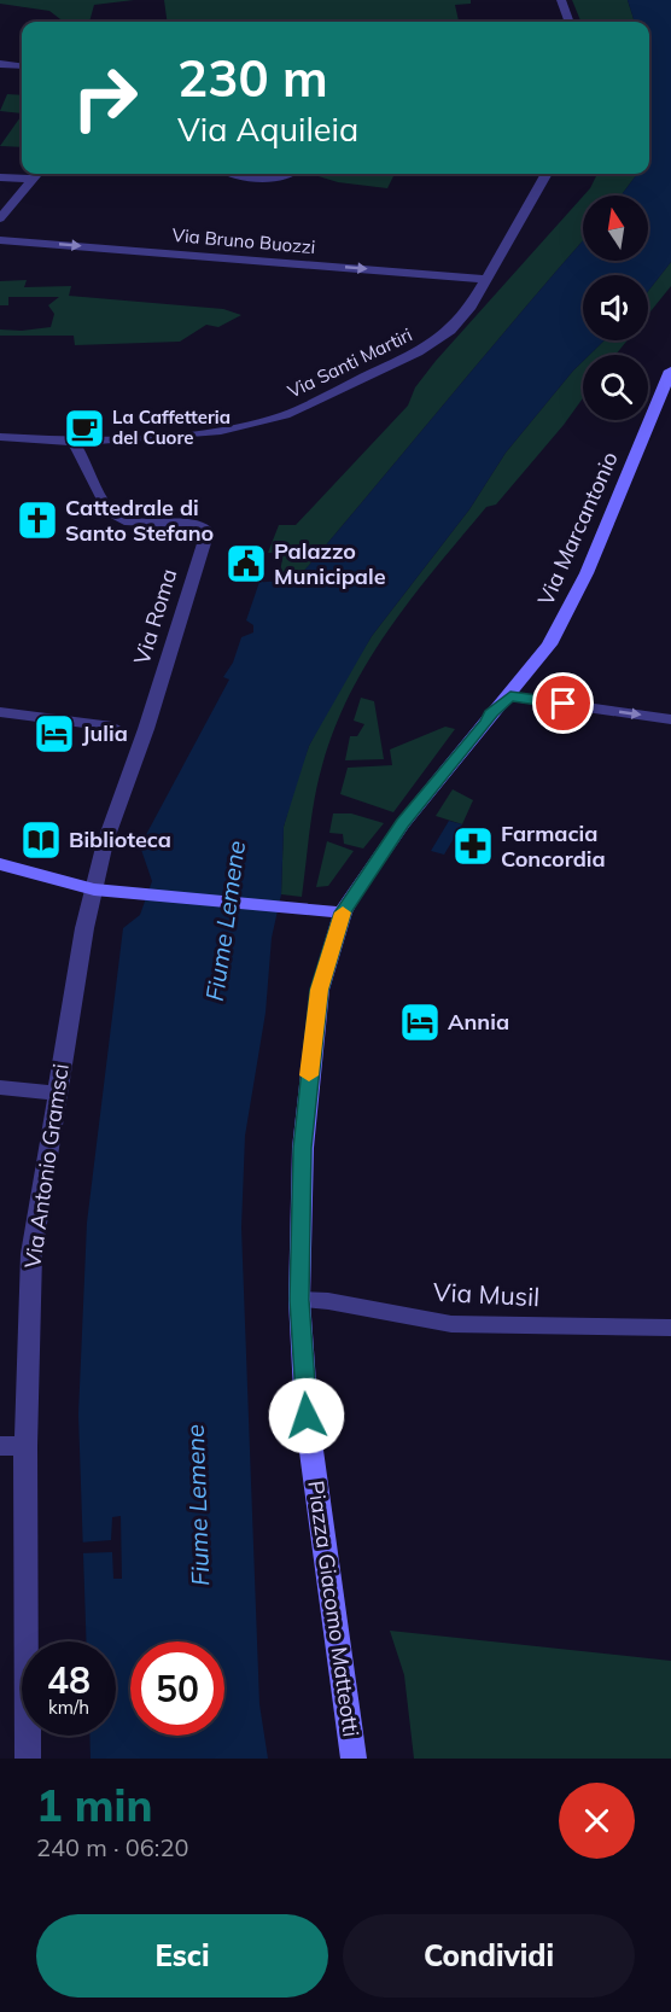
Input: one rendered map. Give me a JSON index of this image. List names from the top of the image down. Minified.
{"streets":{"main road":["Via Marcantonio","Piazza Giacomo Matteotti"],"street":["Via Bruno Buozzi","Via Santi Martiri","Via Roma","Via Antonio Gramsci","Via Musil"]},"crossings":[["Via Bruno Buozzi","Via Santi Martiri"],["Via Santi Martiri","Via Roma"],["Via Marcantonio","Piazza Giacomo Matteotti"],["Via Roma","Via Antonio Gramsci"],["Via Musil","Piazza Giacomo Matteotti"]],"one_way":["Via Bruno Buozzi"],"water":["Fiume Lemene"],"places":{"cafe":["La Caffetteria del Cuore"],"church":["Cattedrale di Santo Stefano"],"public building":["Palazzo Municipale"],"hotel":["Julia","Annia"],"library":["Biblioteca"],"pharmacy":["Farmacia Concordia"]},"north":"top","page":{"turn":["230 m","Via Aquileia"],"speed":"48 km/h","limit":"50","heading":["1 min","240 m · 06:20"],"buttons":["Esci","Condividi"]}}
